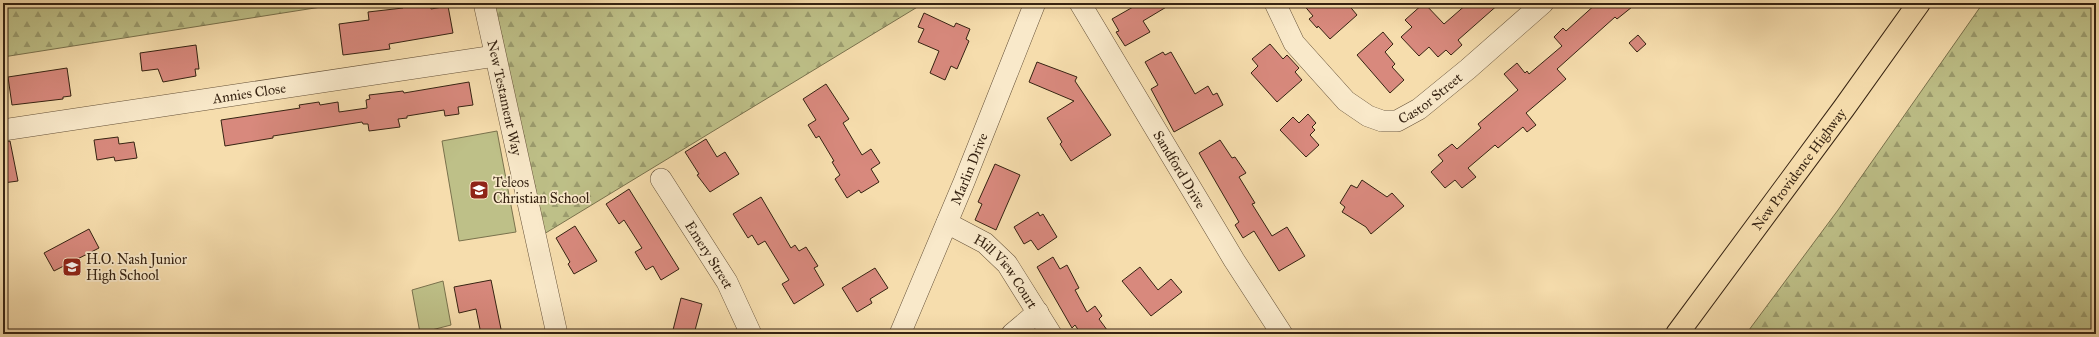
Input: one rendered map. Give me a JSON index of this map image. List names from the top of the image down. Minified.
{"streets":{"highway":["New Providence Highway"],"street":["Annies Close","Castor Street","New Testament Way","Marlin Drive","Sandford Drive","Emery Street","Hill View Court"]},"crossings":[["Annies Close","New Testament Way"],["Marlin Drive","Hill View Court"]],"places":{"school or university":["Teleos Christian School","H.O. Nash Junior High School"]}}
